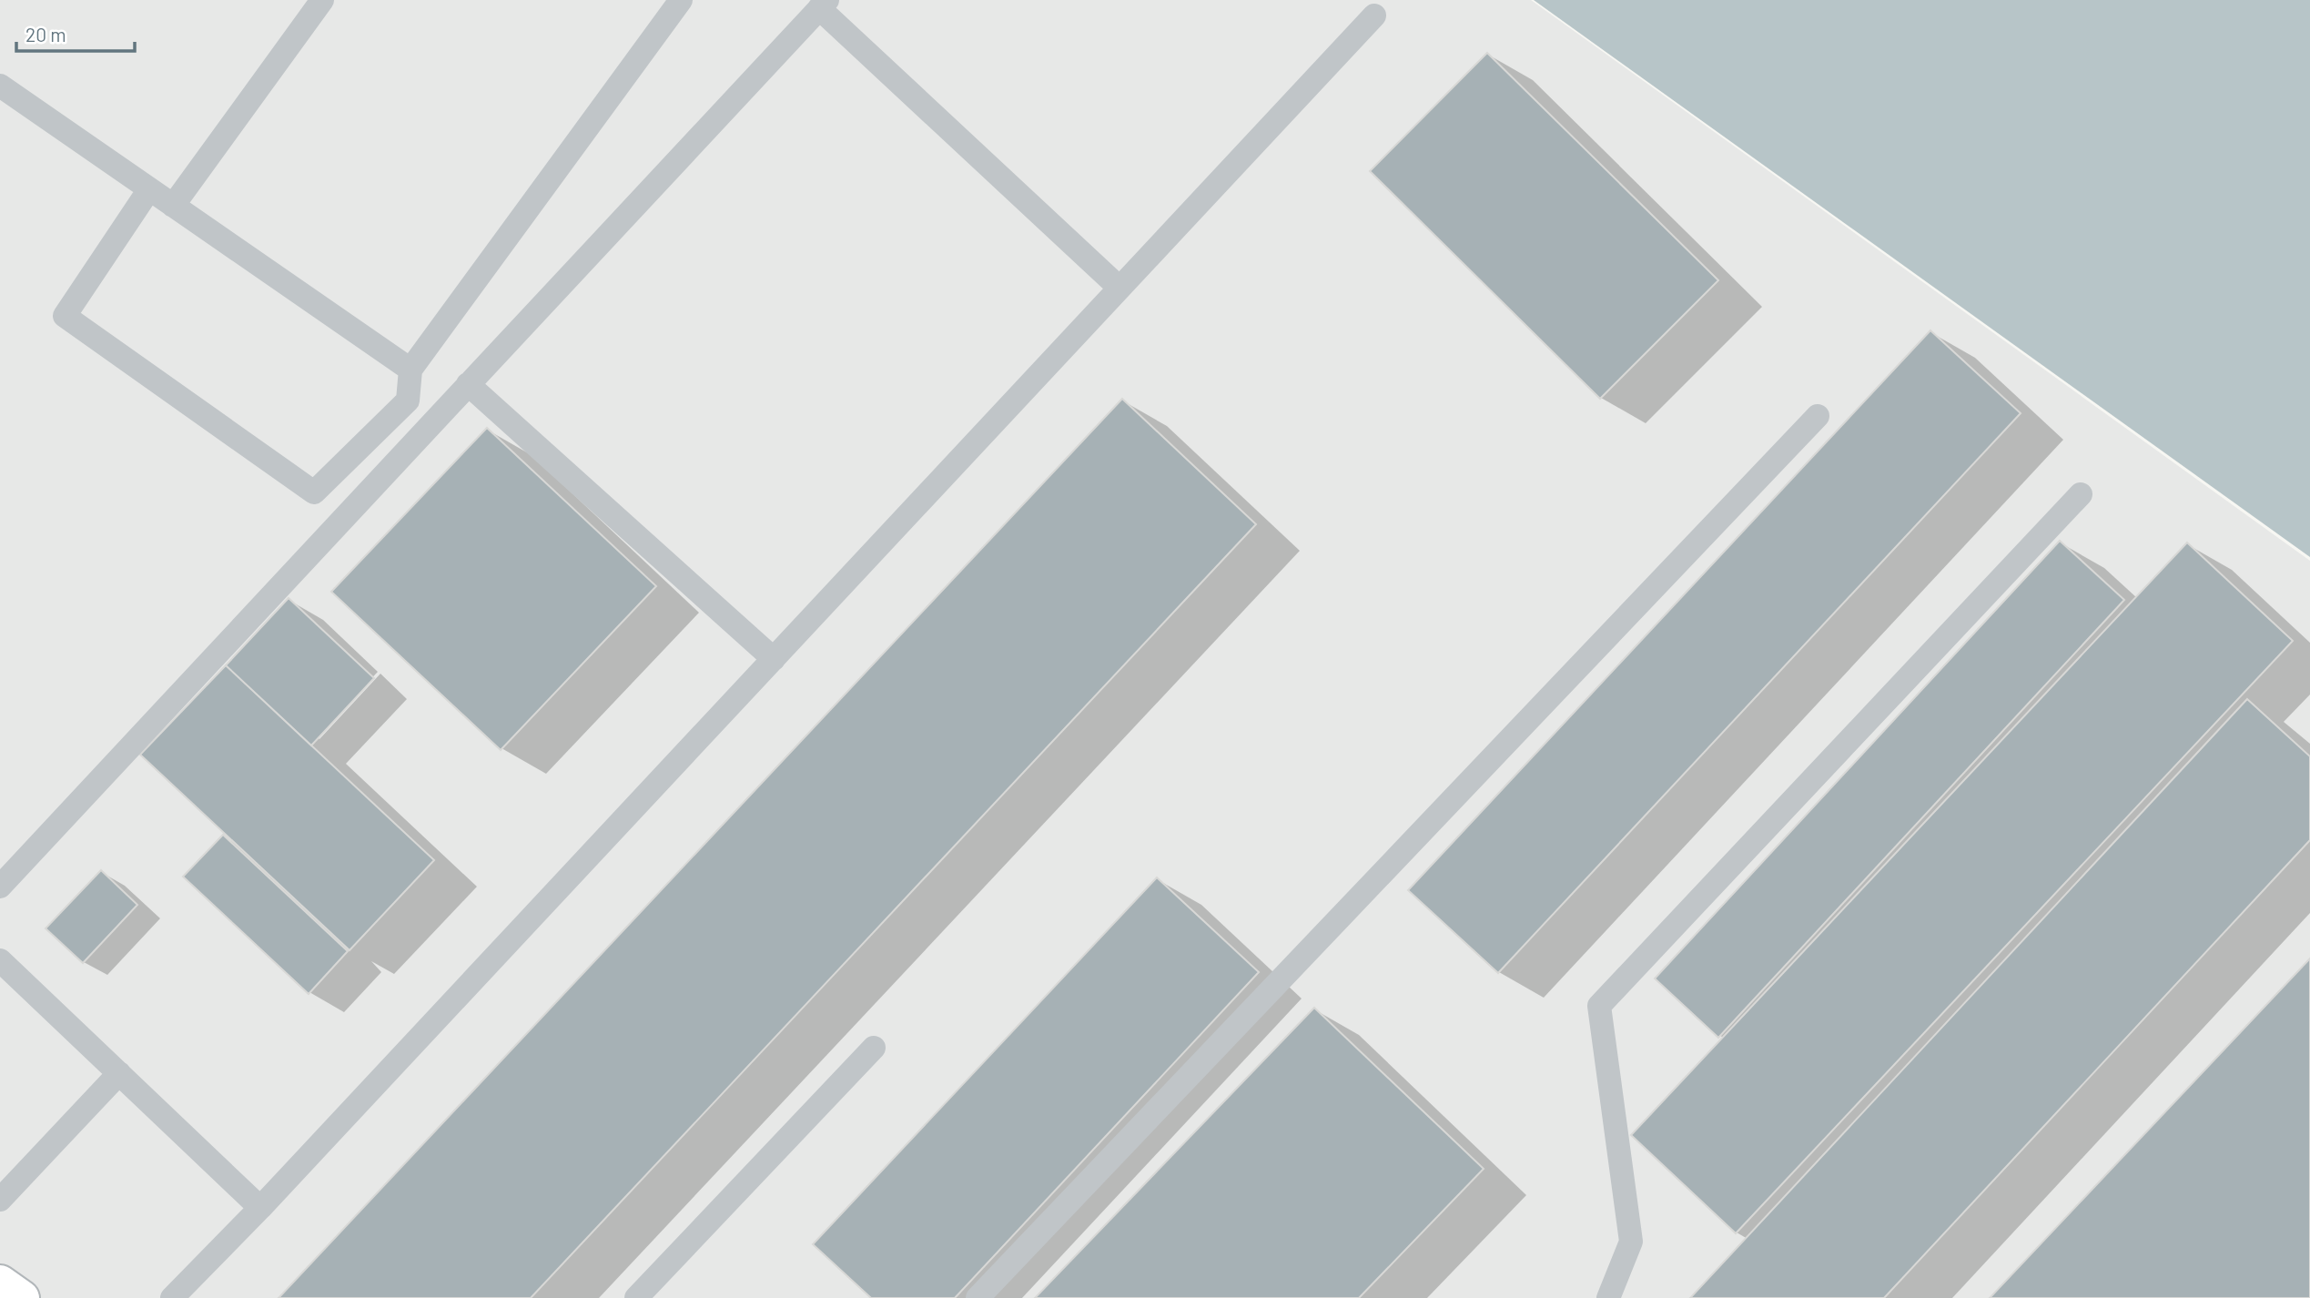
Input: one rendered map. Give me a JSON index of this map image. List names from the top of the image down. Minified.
{"scale_bar":"20 m"}
